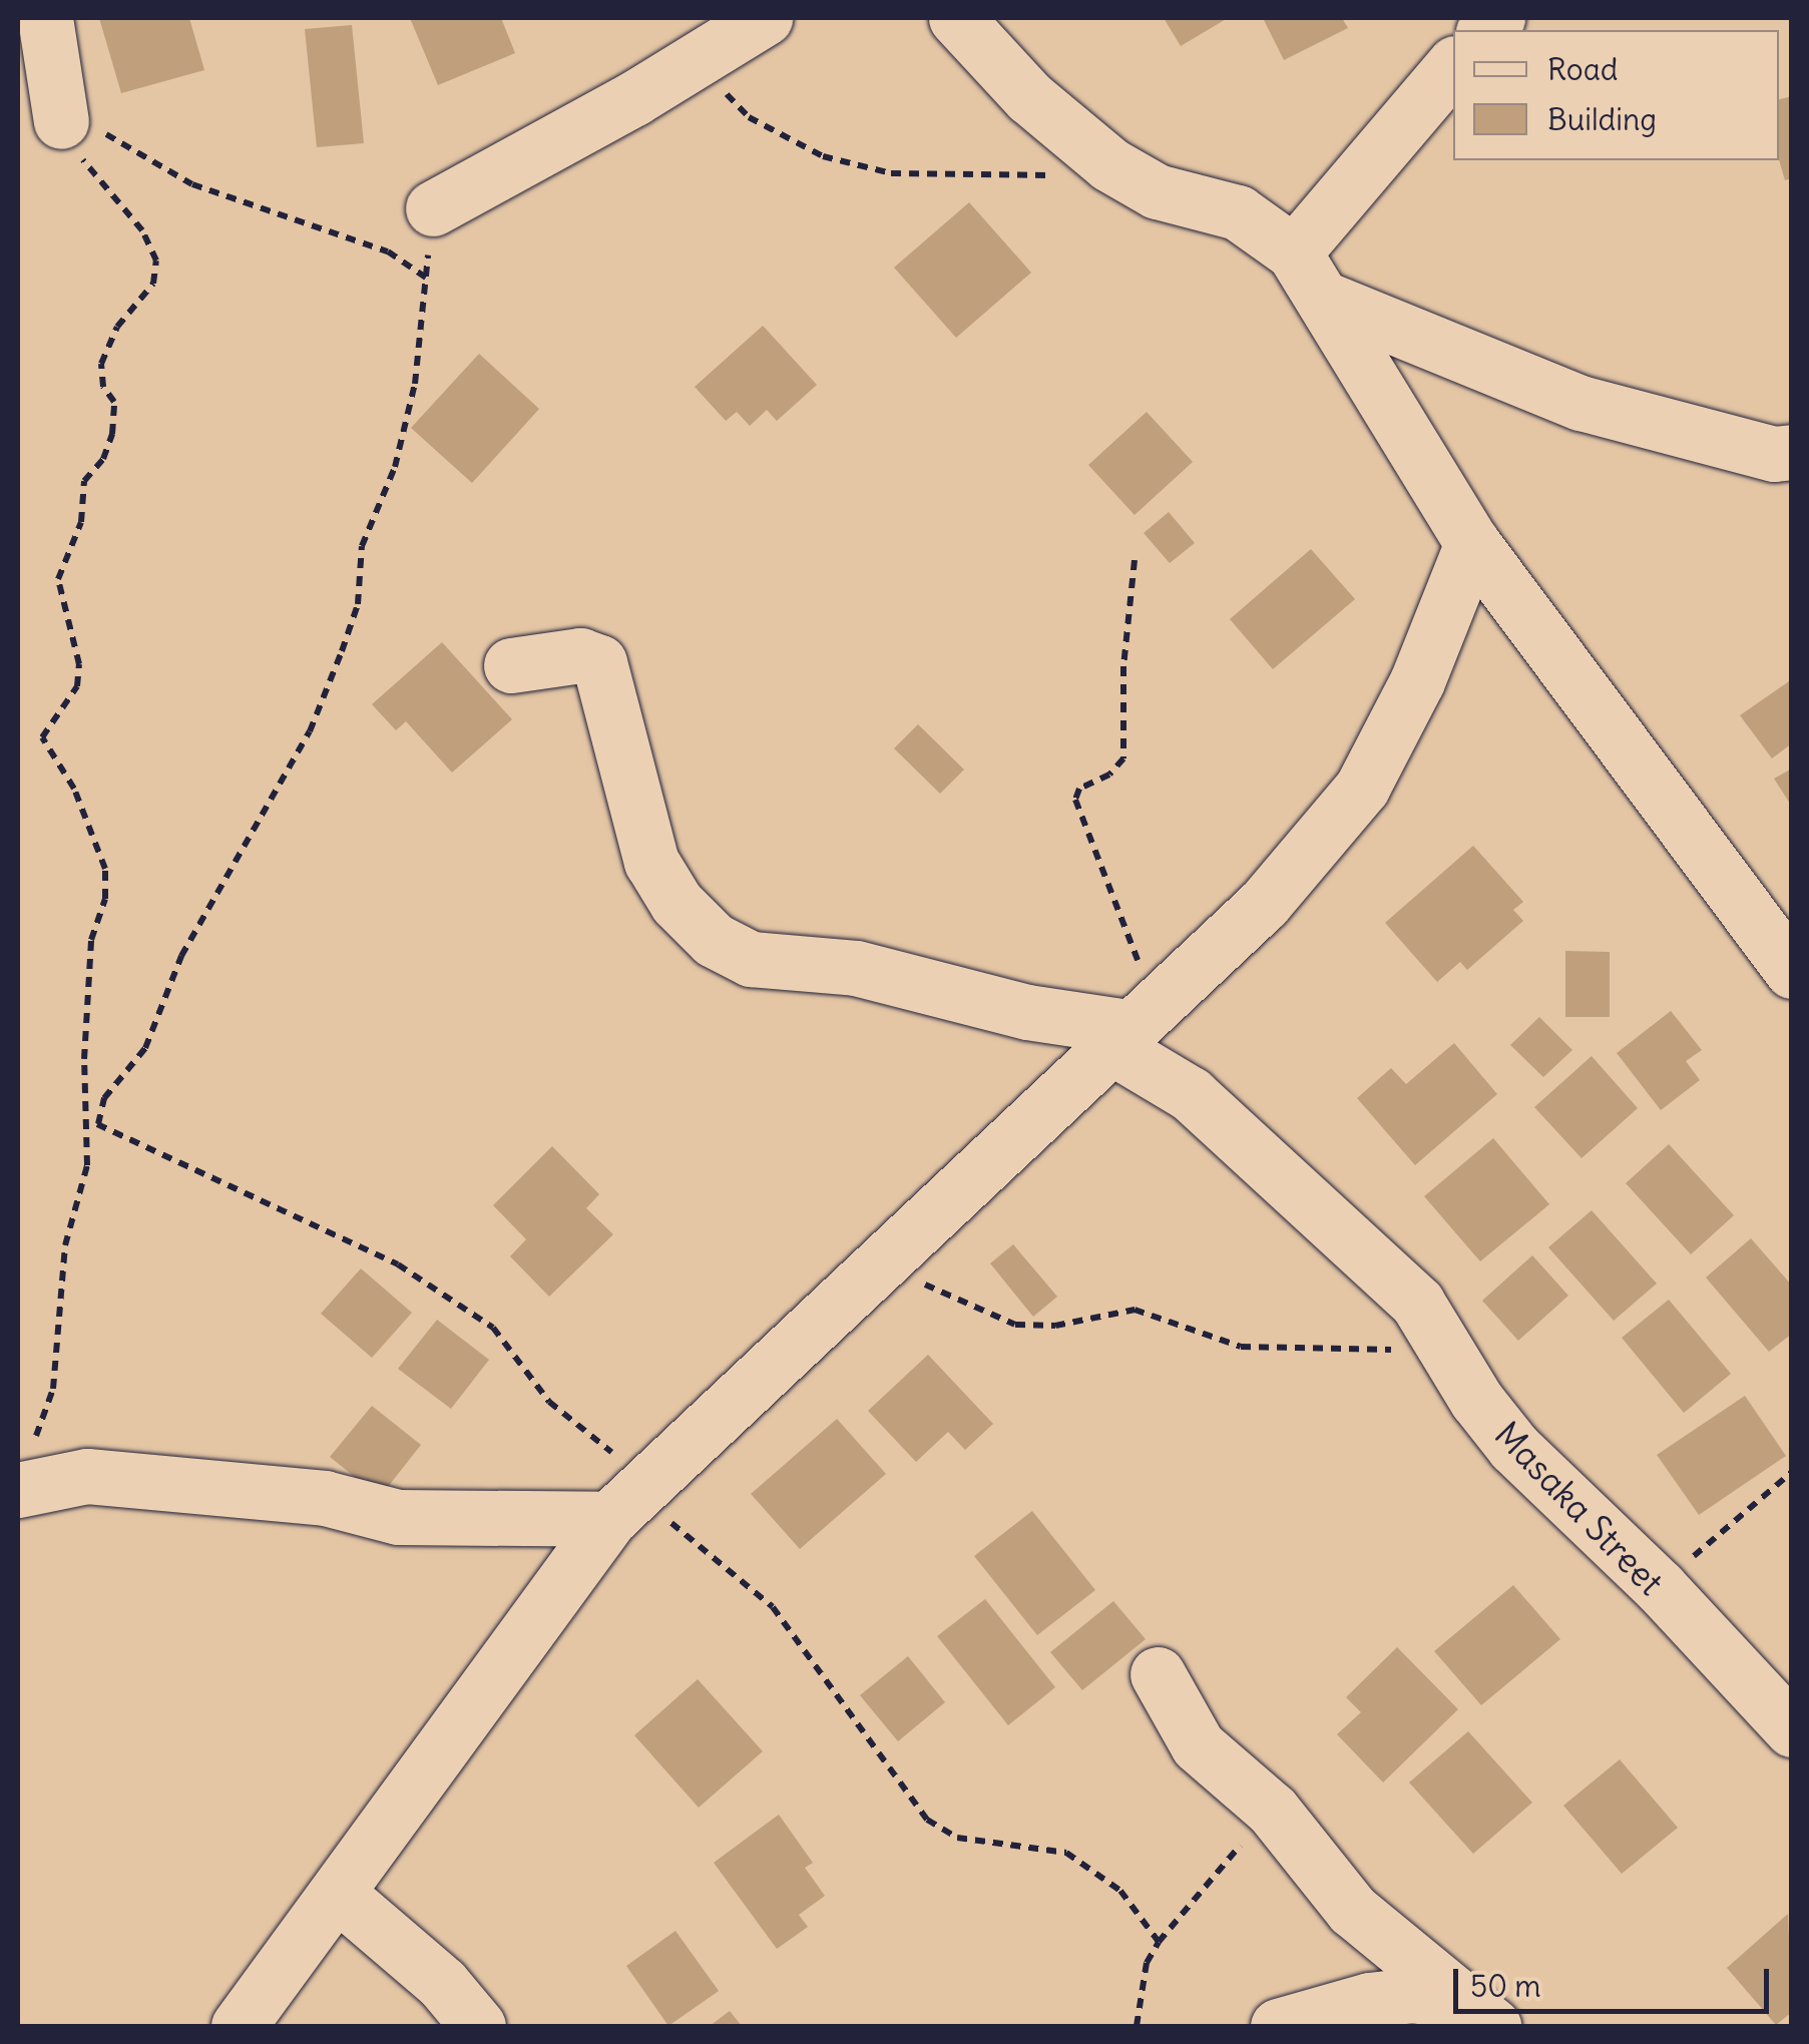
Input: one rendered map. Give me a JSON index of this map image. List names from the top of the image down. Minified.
{"streets":{"street":["Masaka Street"]},"legend":["Road","Building"],"scale_bar":"50 m"}
